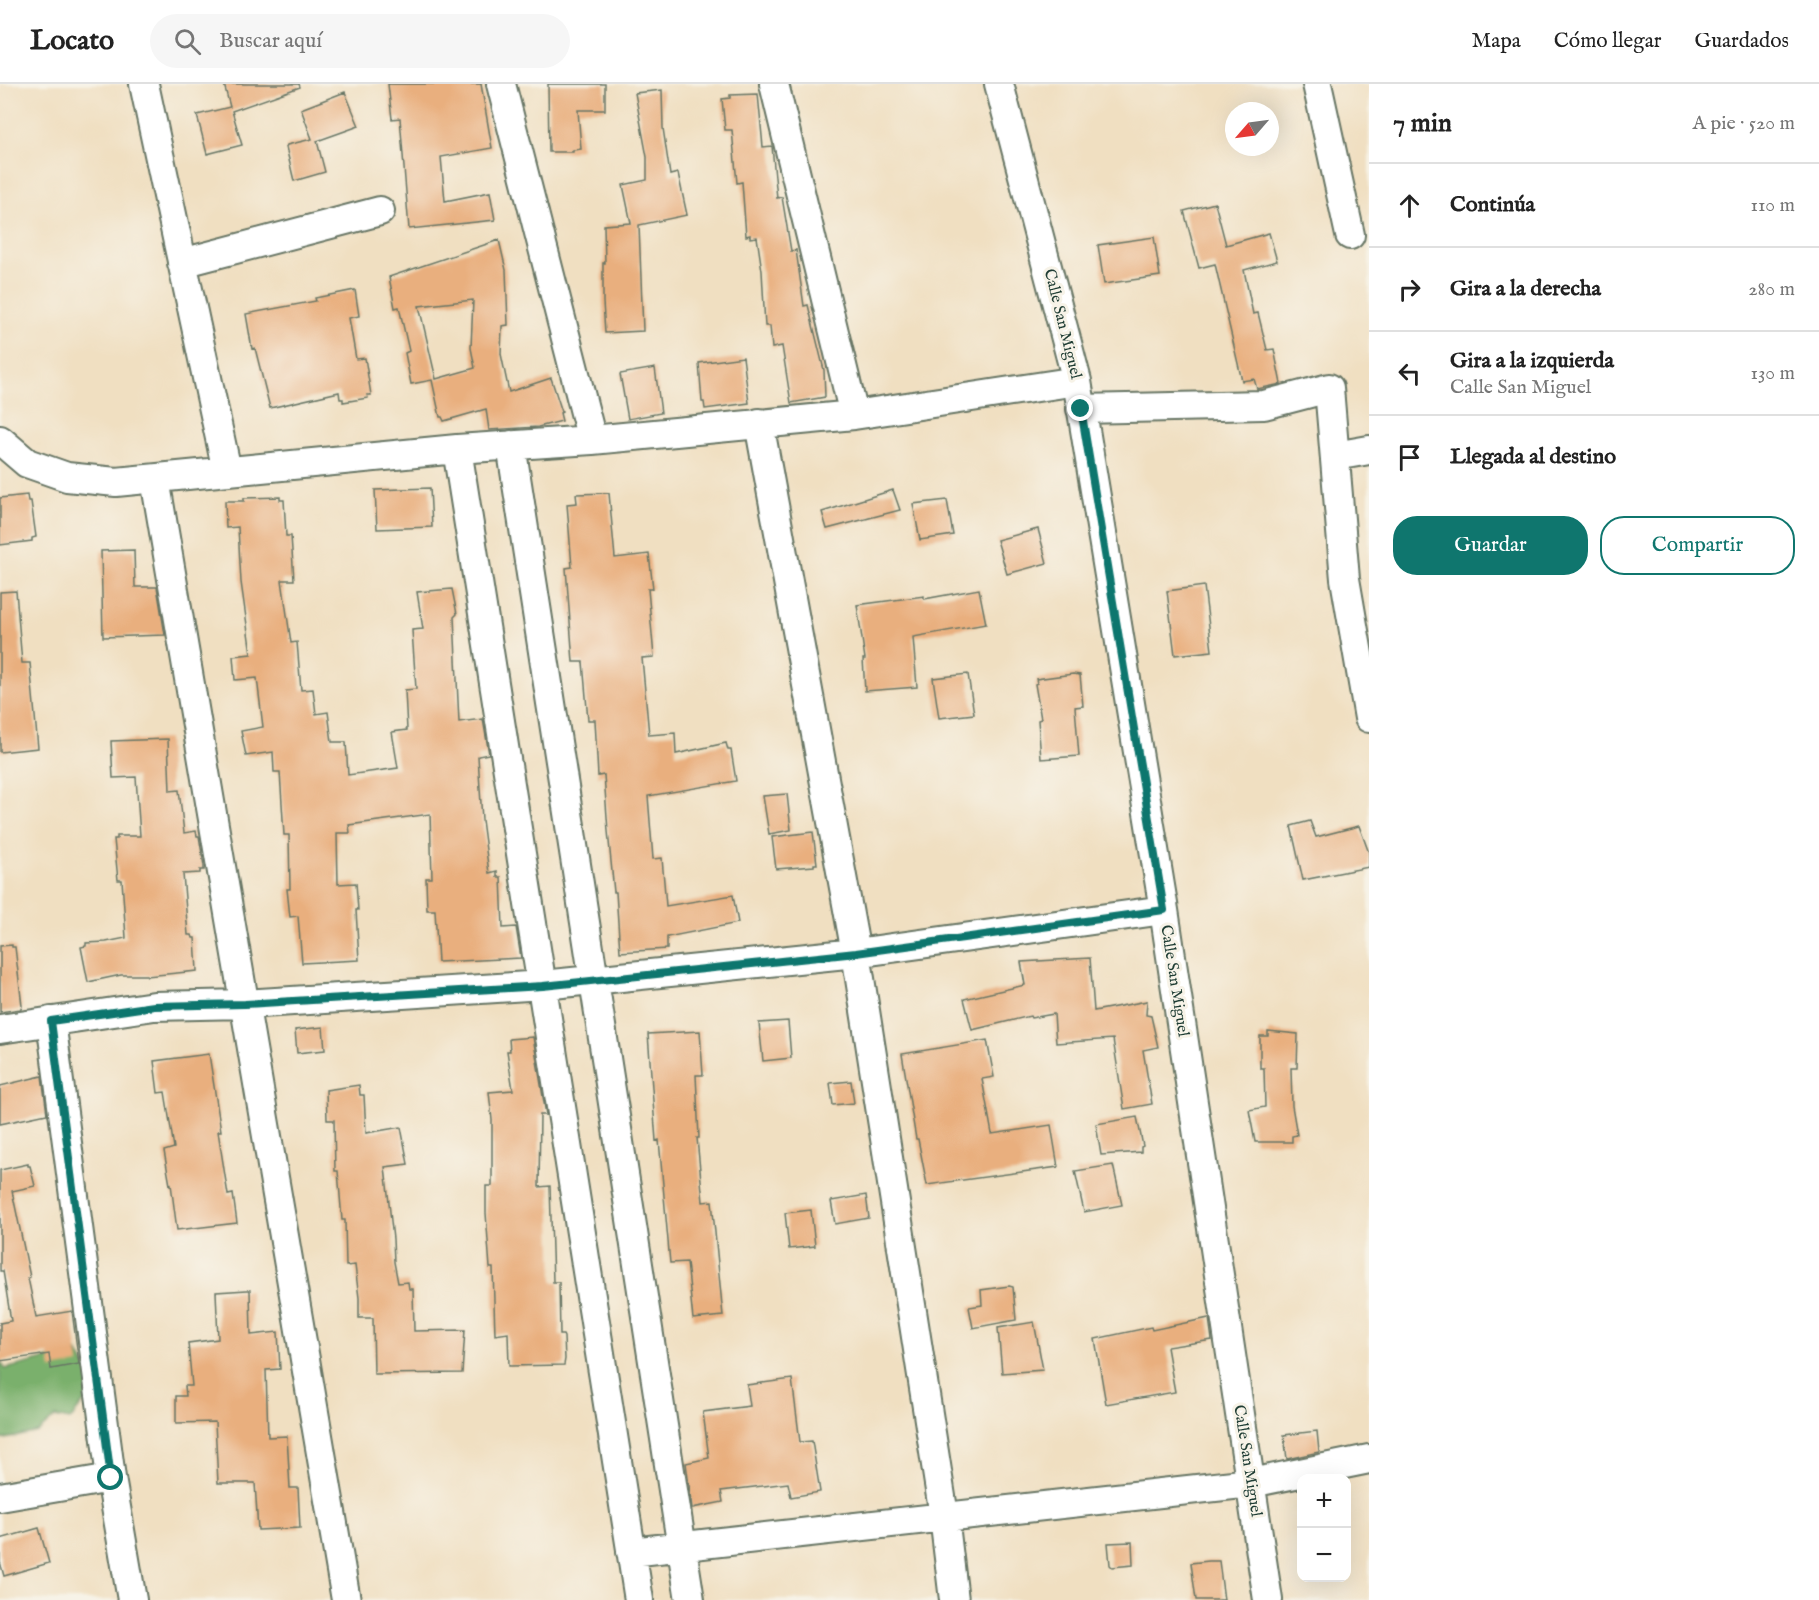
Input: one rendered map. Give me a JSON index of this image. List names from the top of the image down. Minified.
{"streets":{"street":["Calle San Miguel"]},"north":"bottom left","page":{"header":"Locato","search":"Buscar aquí","nav":["Mapa","Cómo llegar","Guardados"],"heading":["7 min","A pie · 520 m"],"list":[["Continúa","110 m"],["Gira a la derecha","280 m"],["Gira a la izquierda","Calle San Miguel","130 m"],"Llegada al destino"],"buttons":["Guardar","Compartir"],"map_buttons":["+","−"]}}
